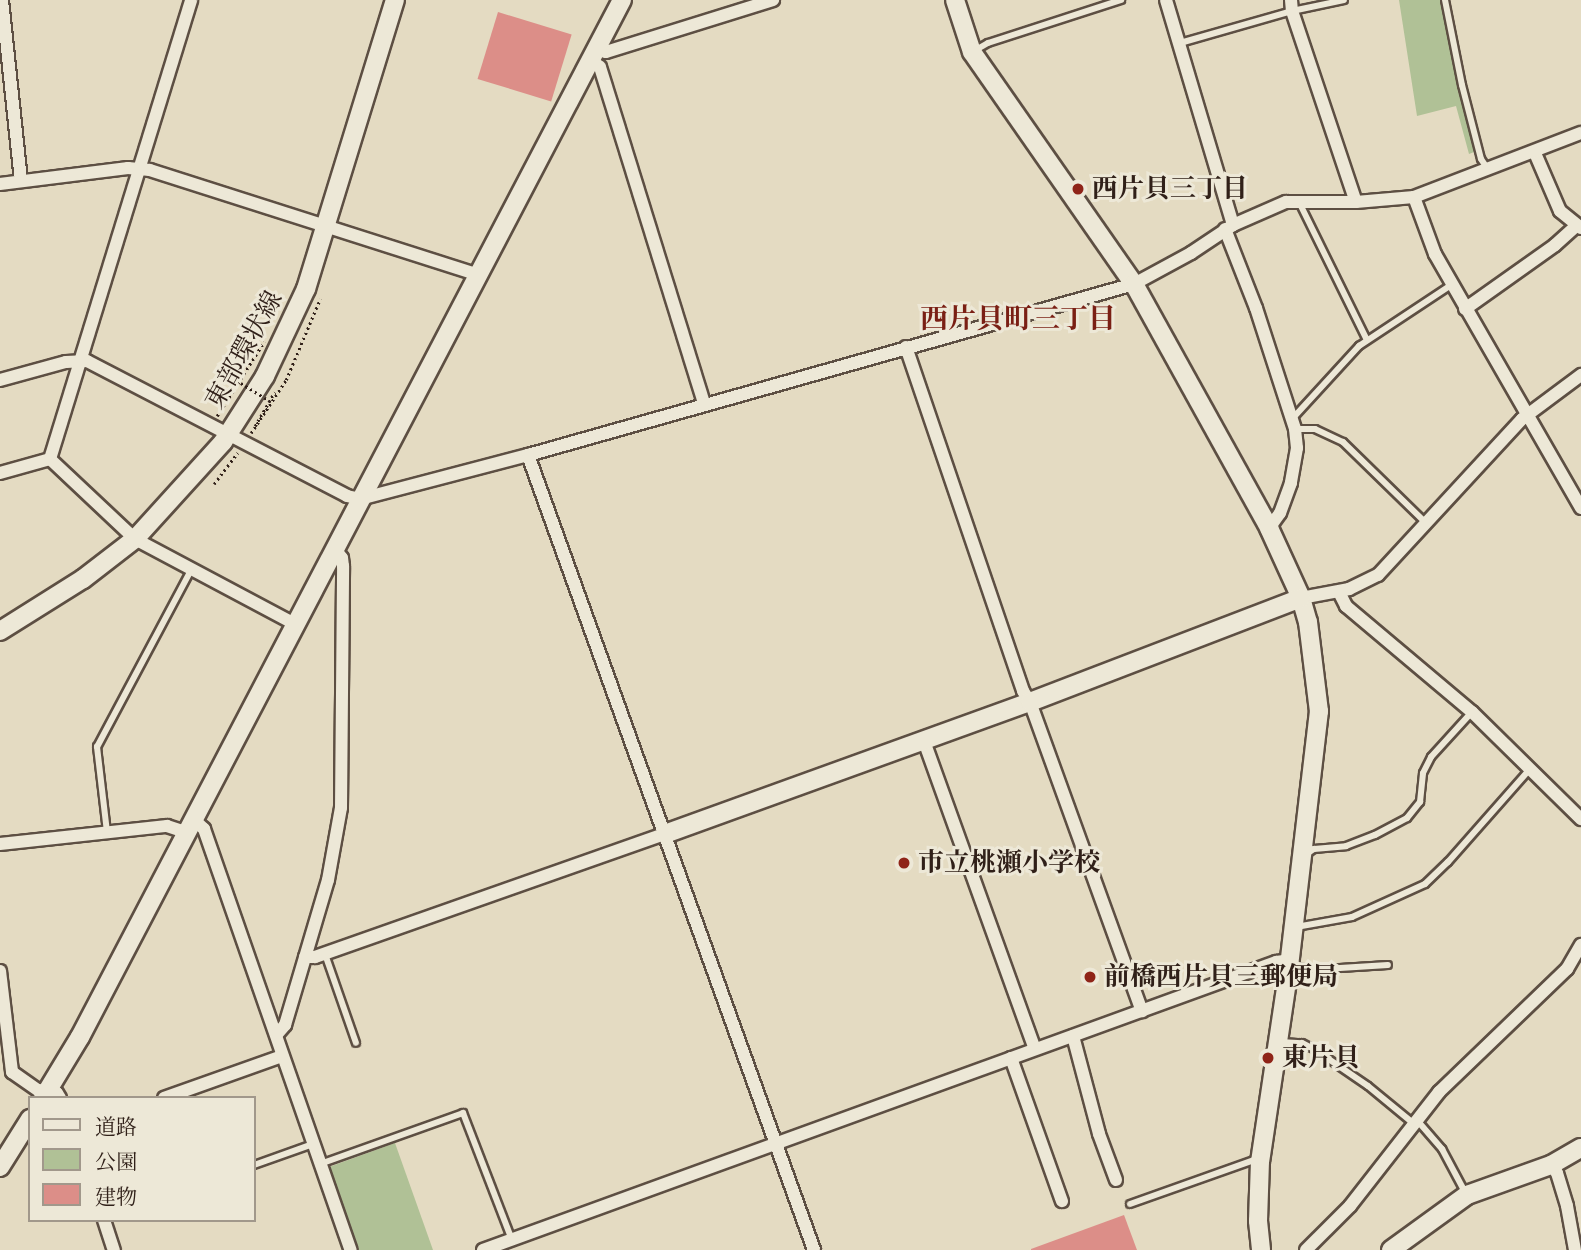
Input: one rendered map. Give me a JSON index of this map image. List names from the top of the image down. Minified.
{"streets":{"street":["東部環状線"]},"districts":["西片貝町三丁目"],"places":["西片貝三丁目","市立桃瀬小学校","前橋西片貝三郵便局","東片貝"],"legend":["道路","公園","建物"]}
